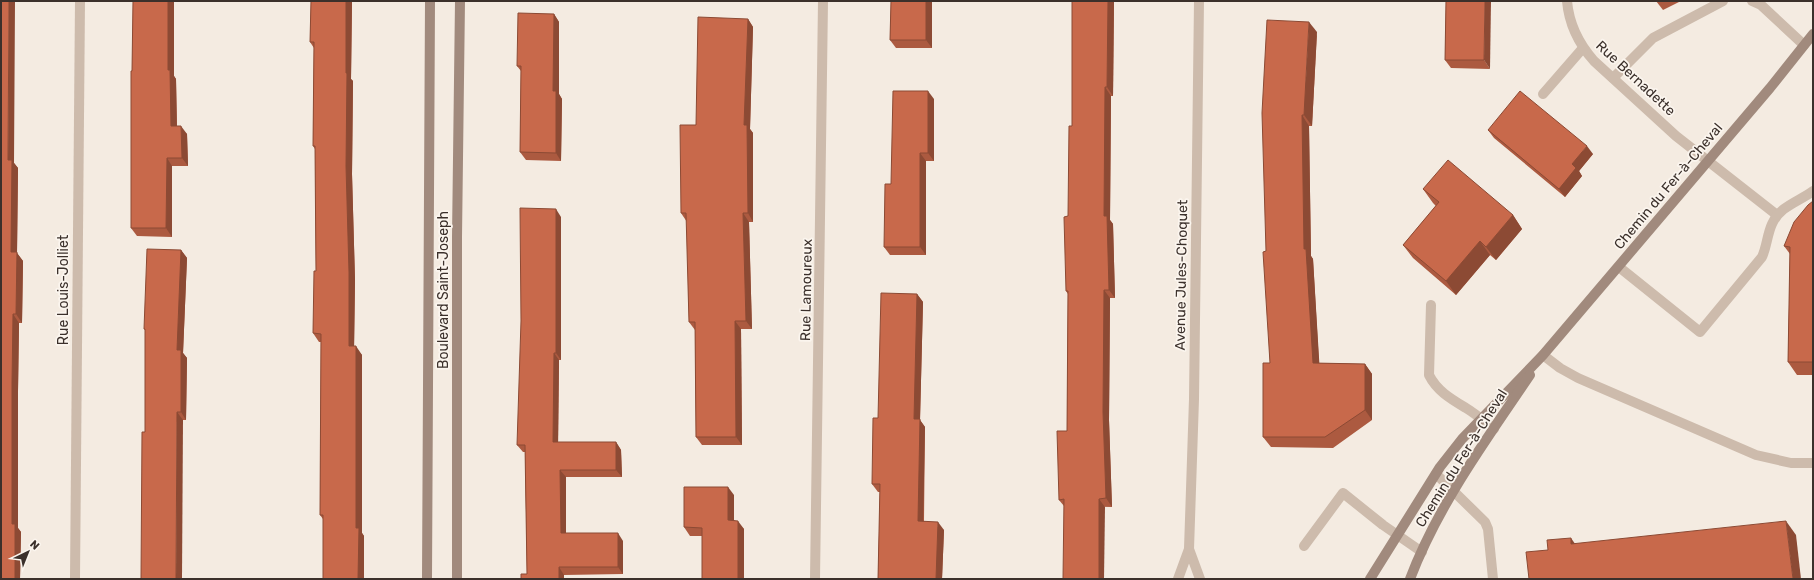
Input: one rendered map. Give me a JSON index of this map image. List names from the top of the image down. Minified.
{"streets":{"street":["Rue Bernadette","Chemin du Fer-à-Cheval","Avenue Jules-Choquet","Rue Louis-Jolliet","Boulevard Saint-Joseph","Rue Lamoureux"]},"crossings":[["Rue Bernadette","Chemin du Fer-à-Cheval"]],"north":"top right"}
